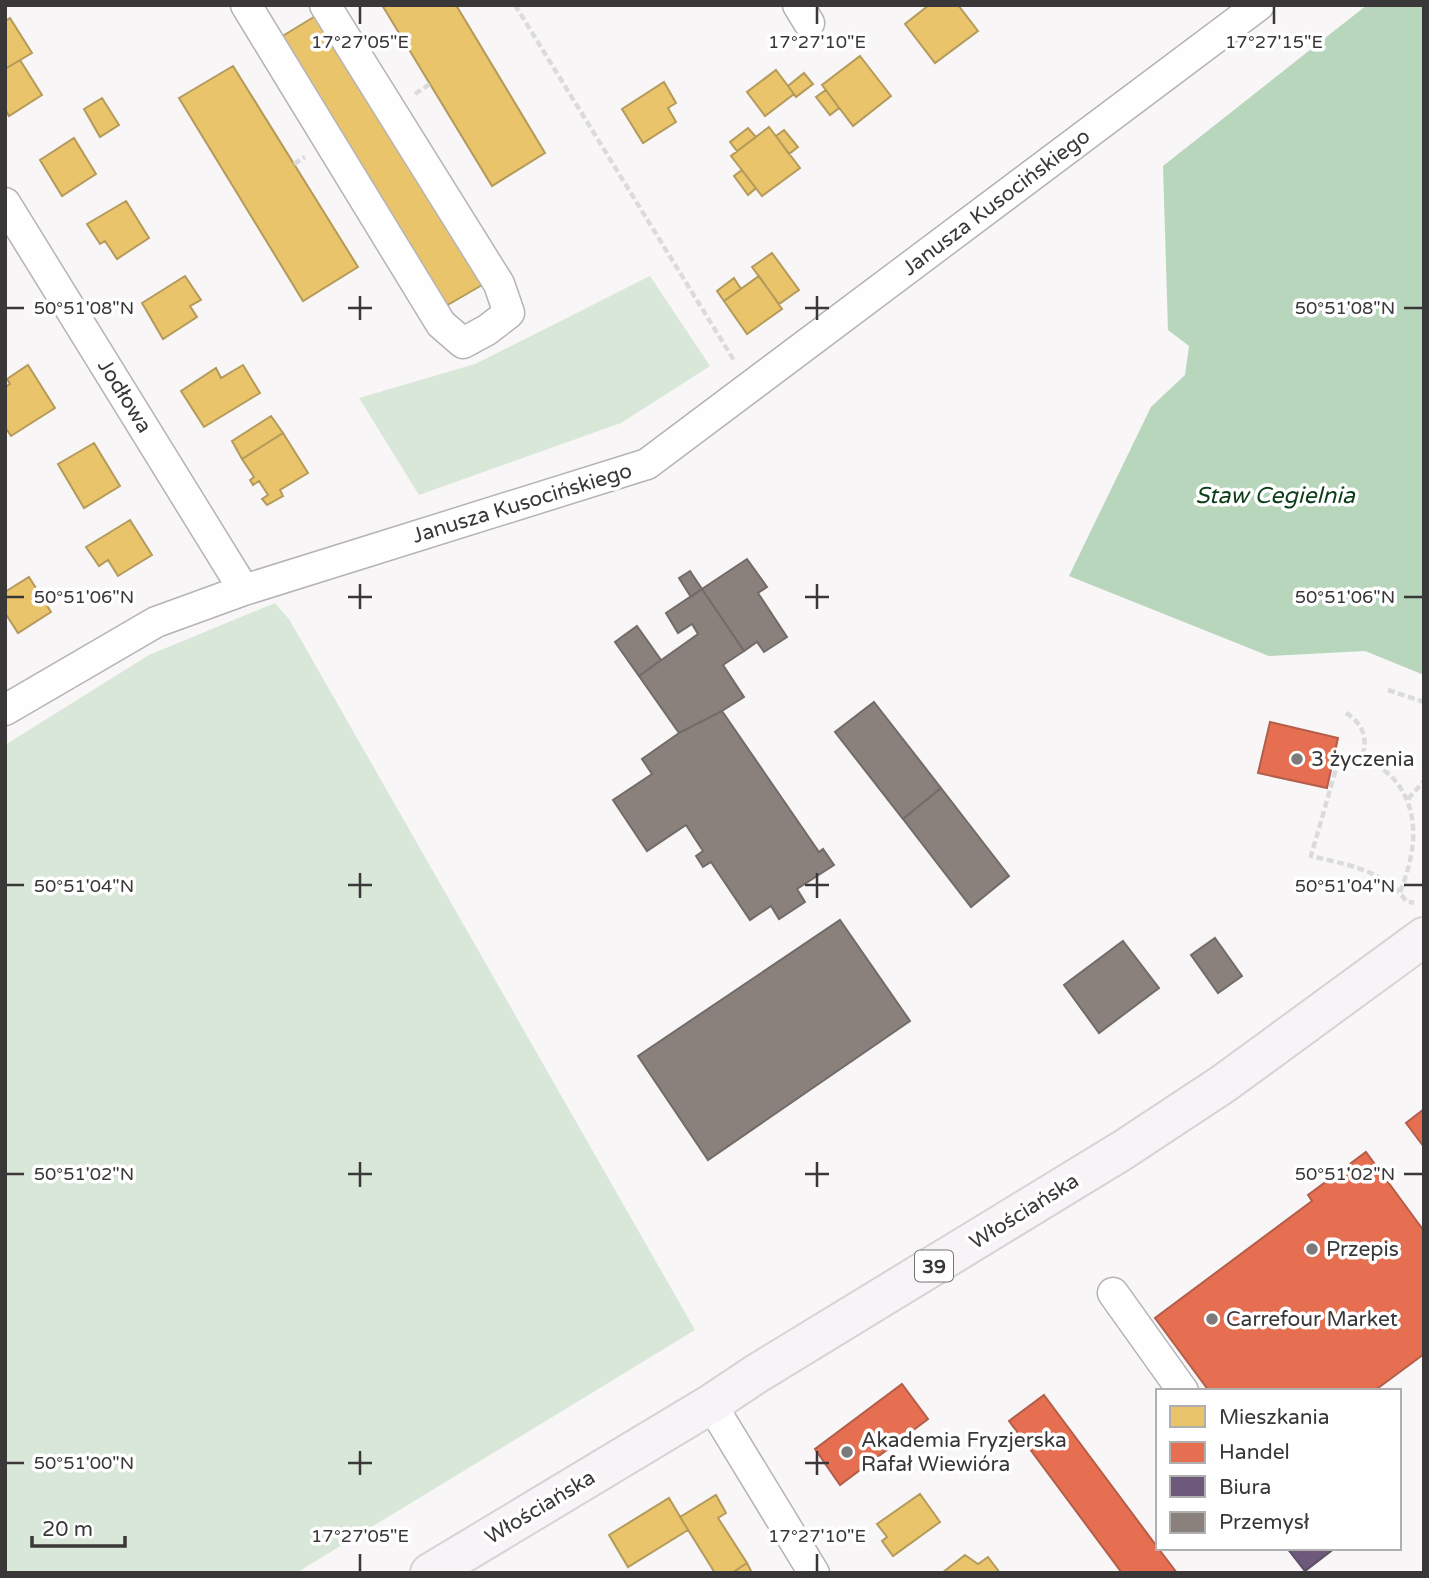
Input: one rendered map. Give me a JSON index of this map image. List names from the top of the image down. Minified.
{"streets":{"main road":["Włościańska","39"],"street":["Janusza Kusocińskiego","Jodłowa"]},"crossings":[["Janusza Kusocińskiego","Jodłowa"]],"water":["Staw Cegielnia"],"places":["3 życzenia","Przepis","Carrefour Market","Akademia Fryzjerska Rafał Wiewióra"],"legend":["Mieszkania","Handel","Biura","Przemysł"],"scale_bar":"20 m","coordinates":["17°27'05\"E","17°27'10\"E","17°27'15\"E","50°51'08\"N","50°51'06\"N","50°51'04\"N","50°51'02\"N","50°51'00\"N"]}
